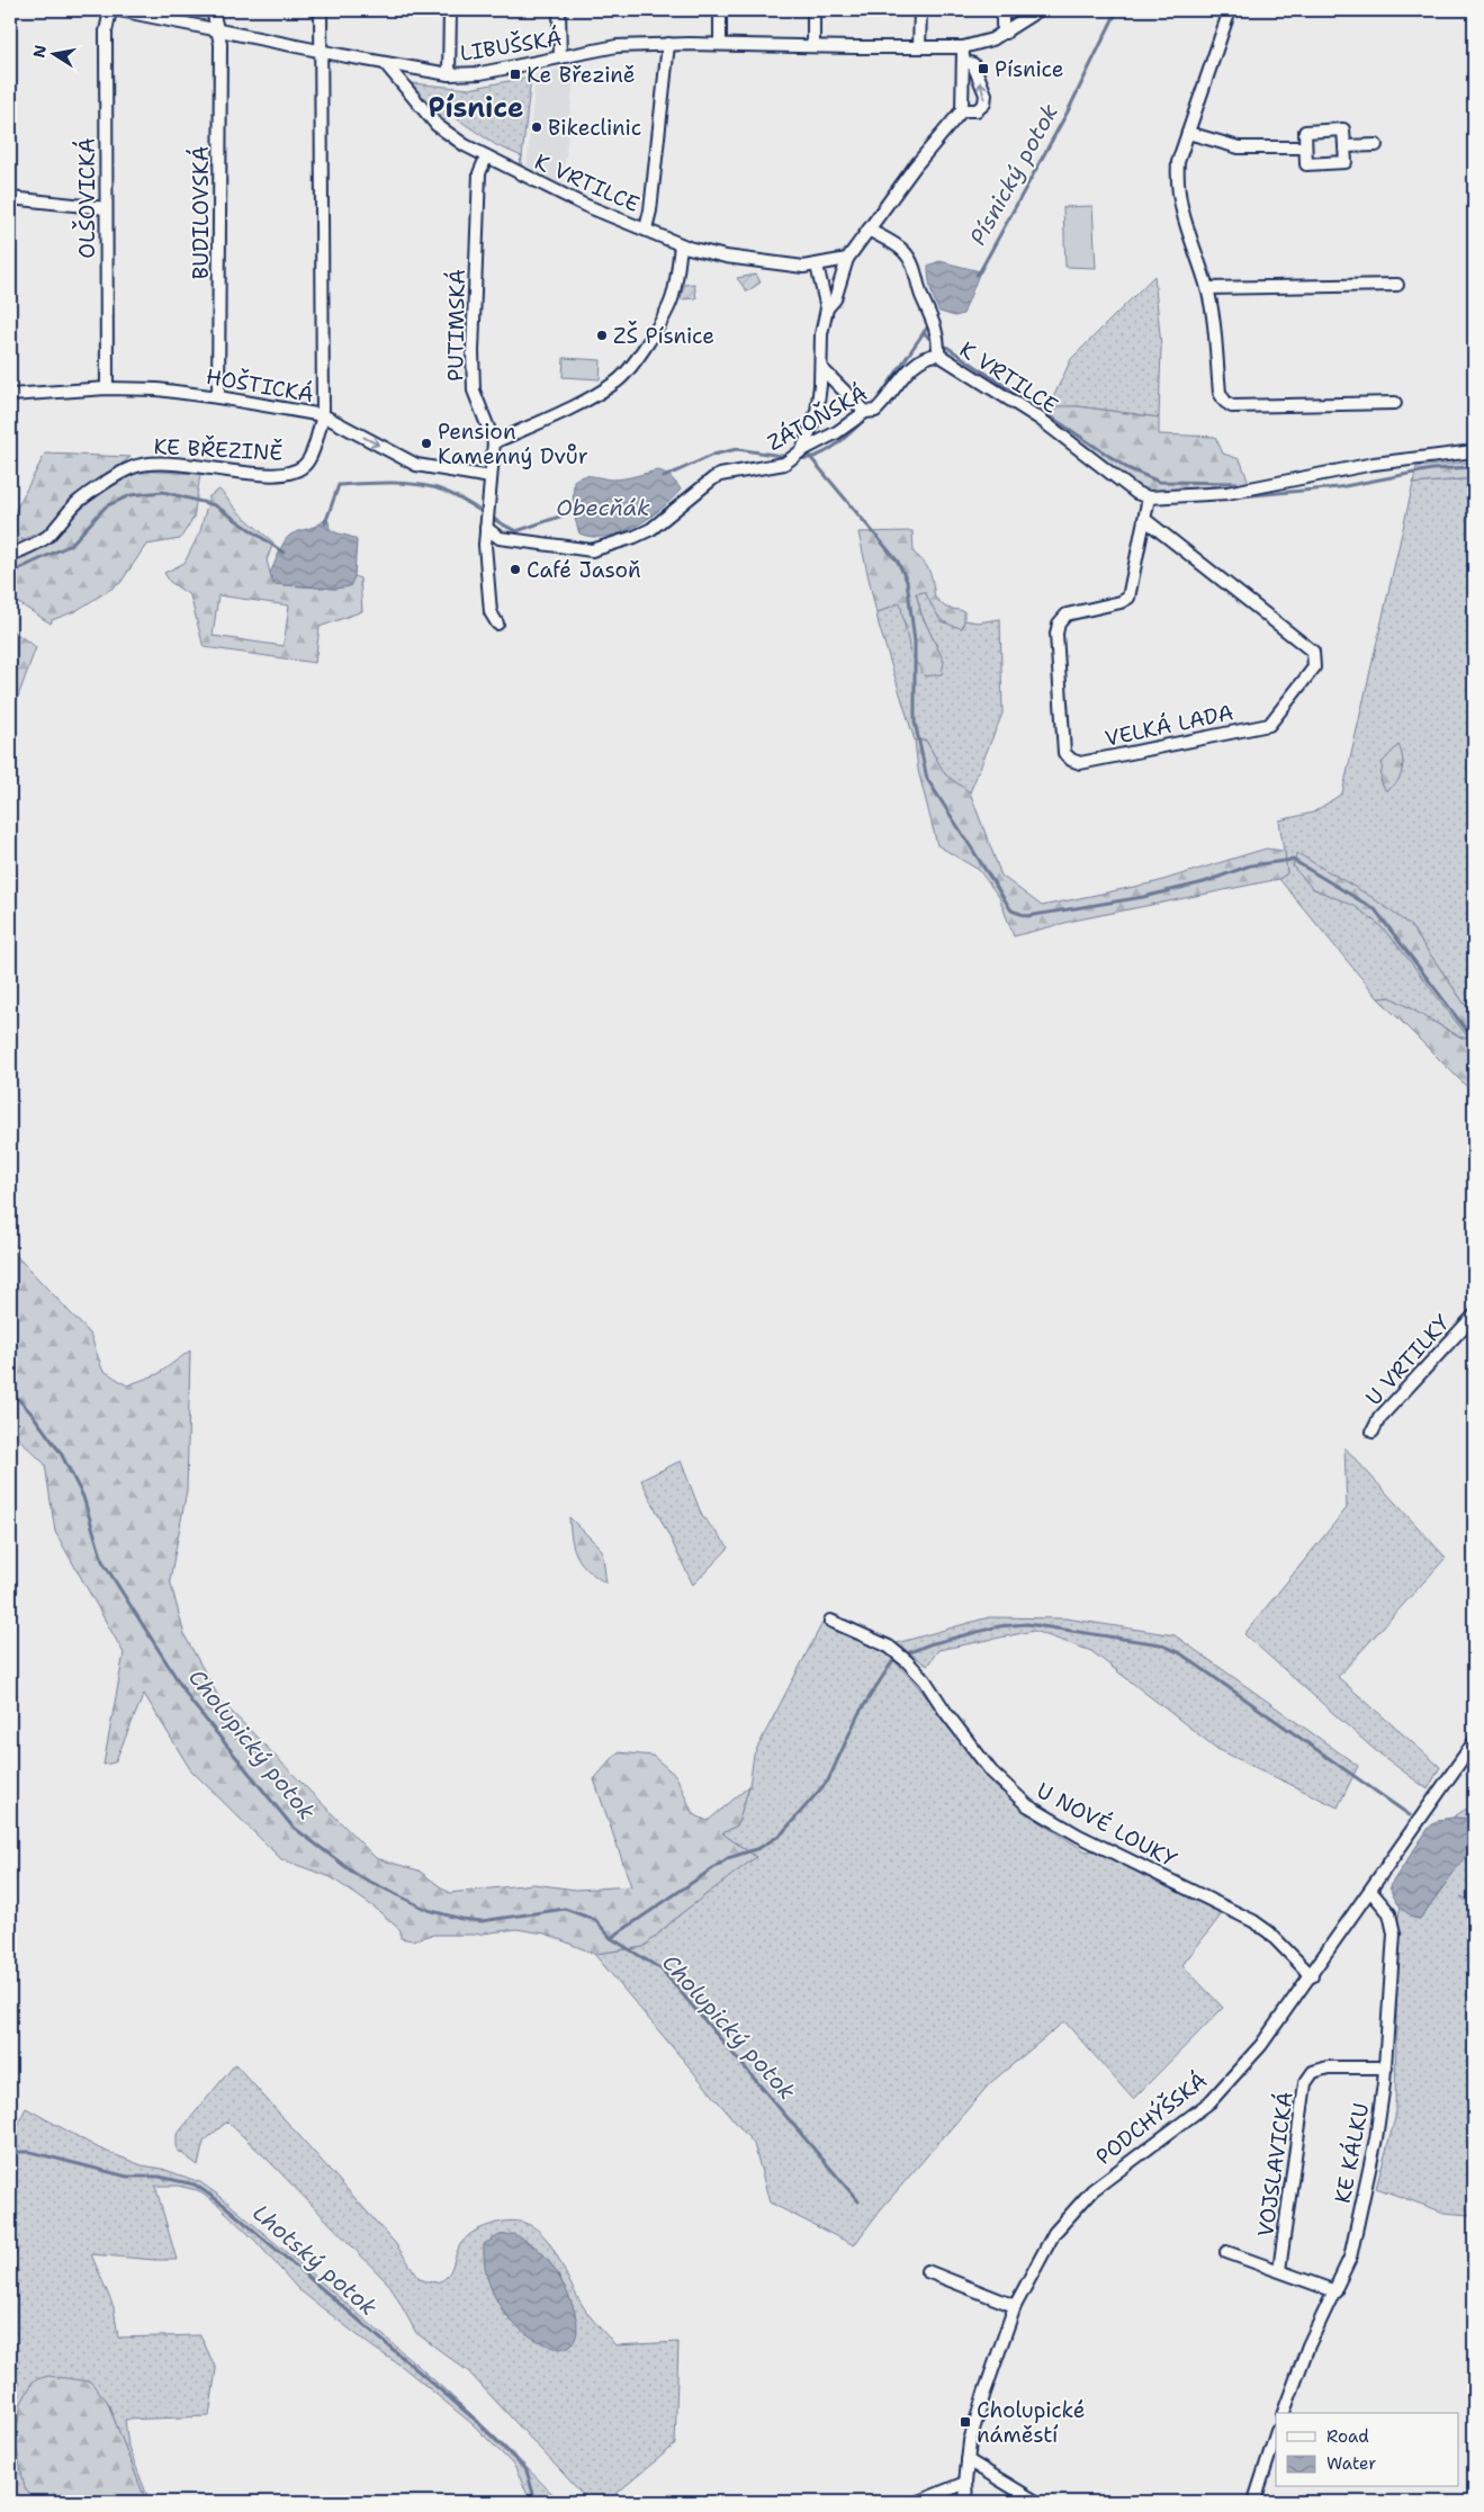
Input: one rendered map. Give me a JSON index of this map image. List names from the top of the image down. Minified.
{"streets":{"street":["LIBUŠSKÁ","K VRTILCE","OLŠOVICKÁ","BUDILOVSKÁ","PUTIMSKÁ","HOŠTICKÁ","ZÁTOŇSKÁ","KE BŘEZINĚ","VELKÁ LADA","U VRTILKY","U NOVÉ LOUKY","PODCHÝŠSKÁ","KE KÁLKU","VOJSLAVICKÁ"]},"crossings":[["LIBUŠSKÁ","K VRTILCE"],["LIBUŠSKÁ","BUDILOVSKÁ"],["LIBUŠSKÁ","KE BŘEZINĚ"],["K VRTILCE","PUTIMSKÁ"],["K VRTILCE","ZÁTOŇSKÁ"],["K VRTILCE","VELKÁ LADA"],["OLŠOVICKÁ","HOŠTICKÁ"],["BUDILOVSKÁ","HOŠTICKÁ"],["PUTIMSKÁ","HOŠTICKÁ"],["PUTIMSKÁ","ZÁTOŇSKÁ"],["HOŠTICKÁ","KE BŘEZINĚ"],["U NOVÉ LOUKY","PODCHÝŠSKÁ"],["PODCHÝŠSKÁ","KE KÁLKU"],["KE KÁLKU","VOJSLAVICKÁ"]],"one_way":["HOŠTICKÁ"],"districts":["Písnice"],"water":["Písnický potok","Obecňák","Cholupický potok","Lhotský potok"],"places":{"transit":["Písnice","Ke Březině","Cholupické náměstí"],"other":["Bikeclinic","ZŠ Písnice","Pension Kamenný Dvůr","Café Jasoň"]},"legend":["Road","Water"],"north":"left"}
